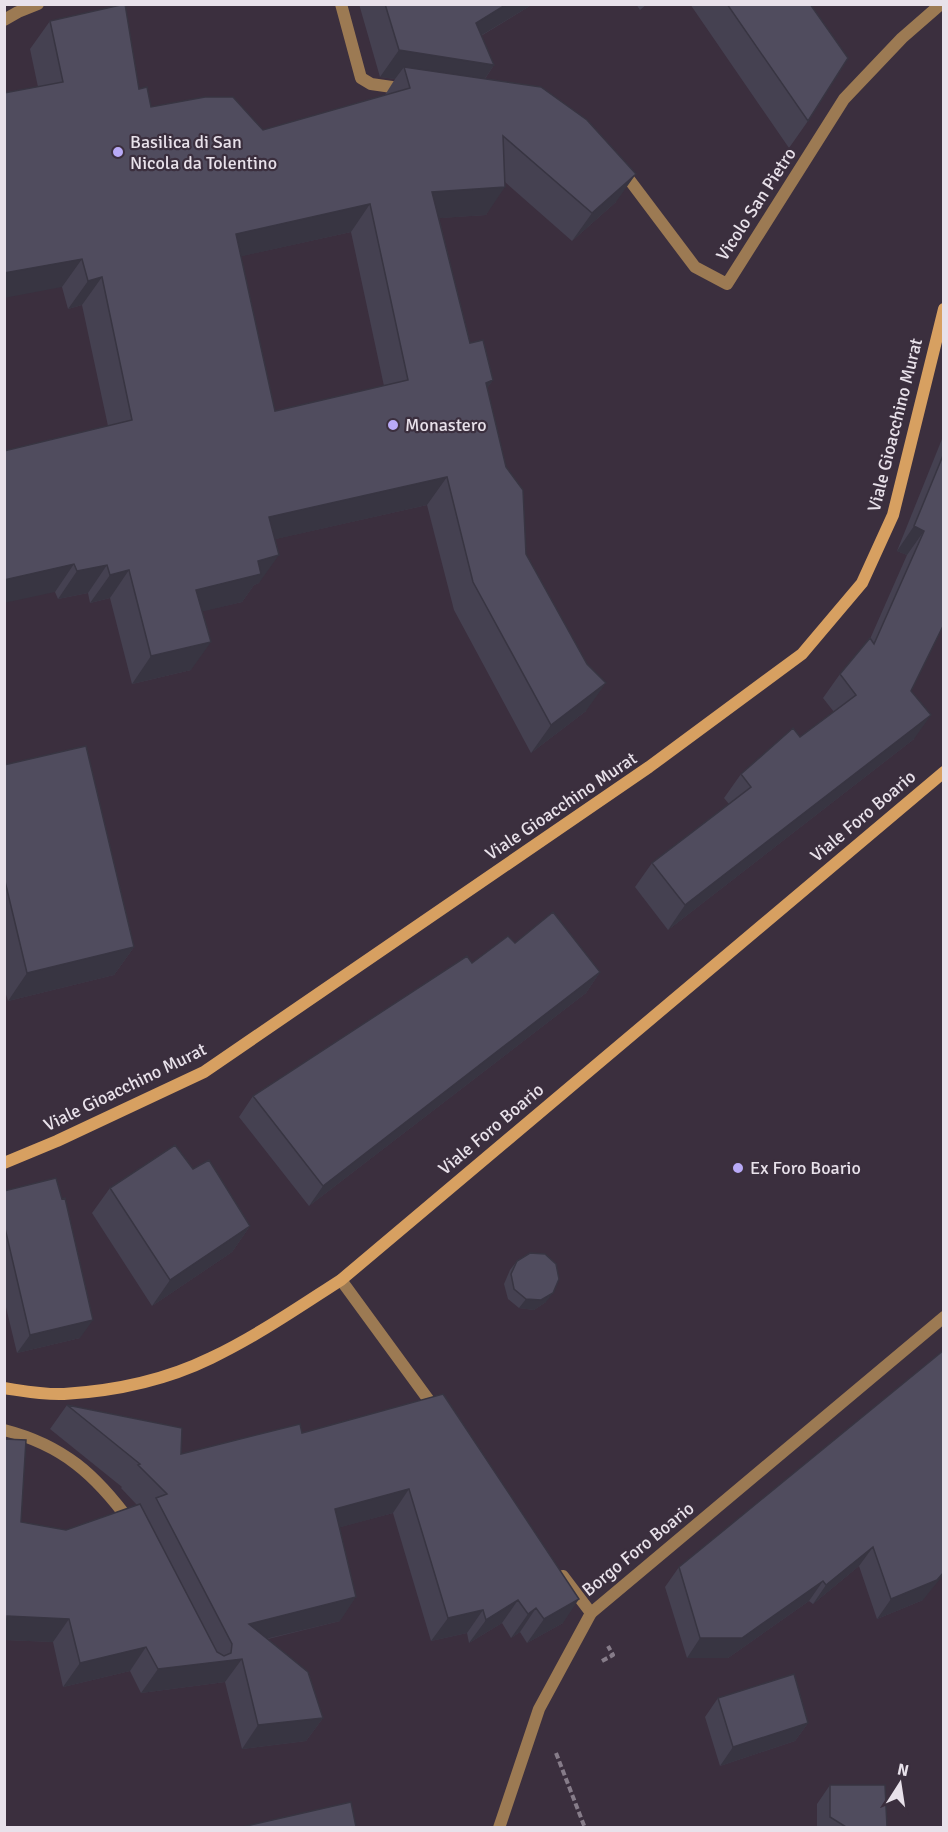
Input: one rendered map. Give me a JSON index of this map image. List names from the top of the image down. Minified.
{"streets":{"main road":["Viale Gioacchino Murat","Viale Foro Boario"],"street":["Vicolo San Pietro","Borgo Foro Boario"]},"places":["Basilica di San Nicola da Tolentino","Monastero","Ex Foro Boario"],"north":"top"}
